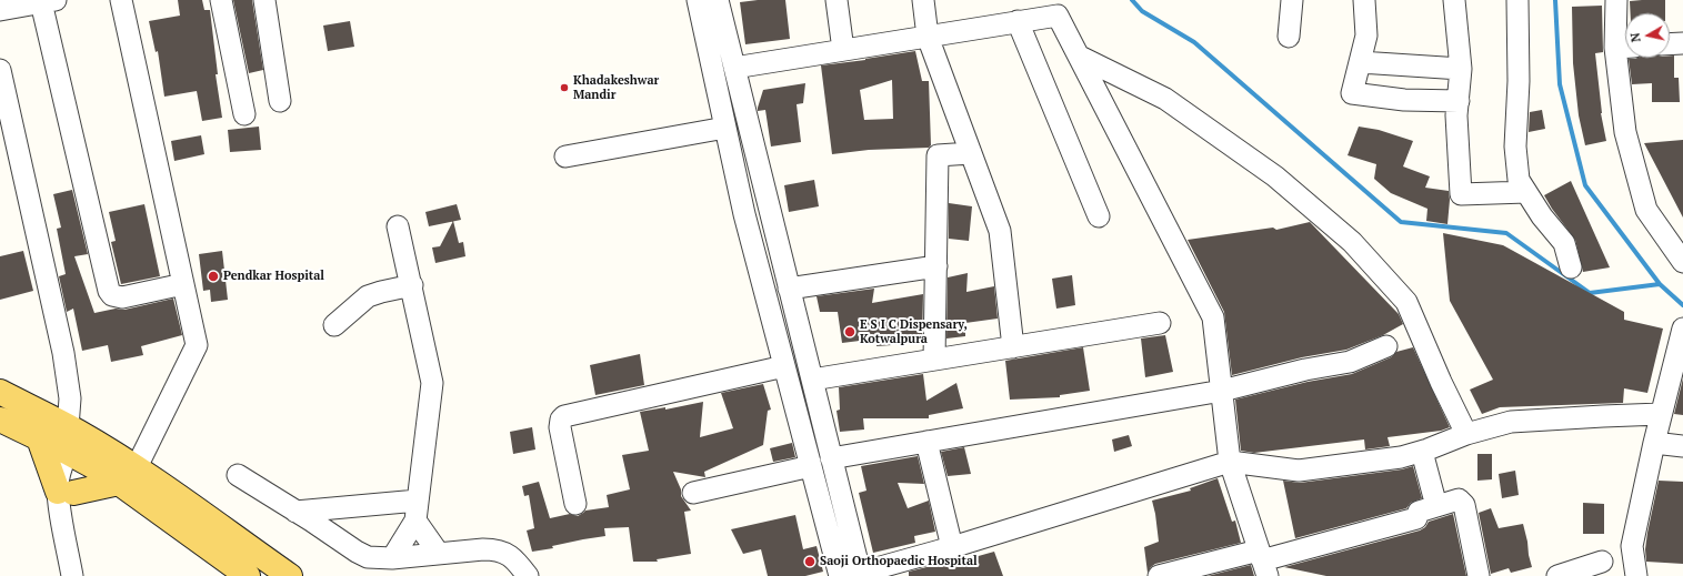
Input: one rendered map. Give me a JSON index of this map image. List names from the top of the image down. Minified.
{"places":["Khadakeshwar Mandir","Pendkar Hospital","E S I C Dispensary, Kotwalpura","Saoji Orthopaedic Hospital"],"north":"left"}
